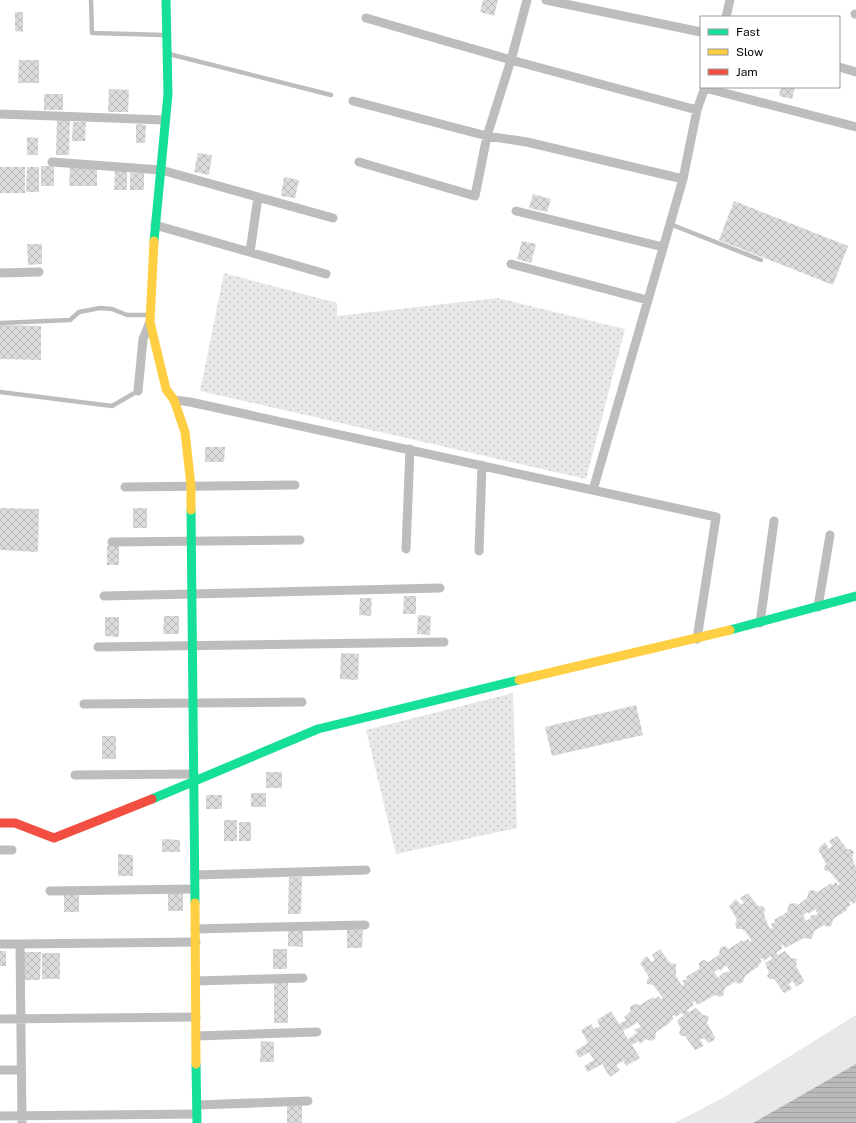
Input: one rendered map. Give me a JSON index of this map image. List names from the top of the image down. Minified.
{"legend":["Fast","Slow","Jam"]}
